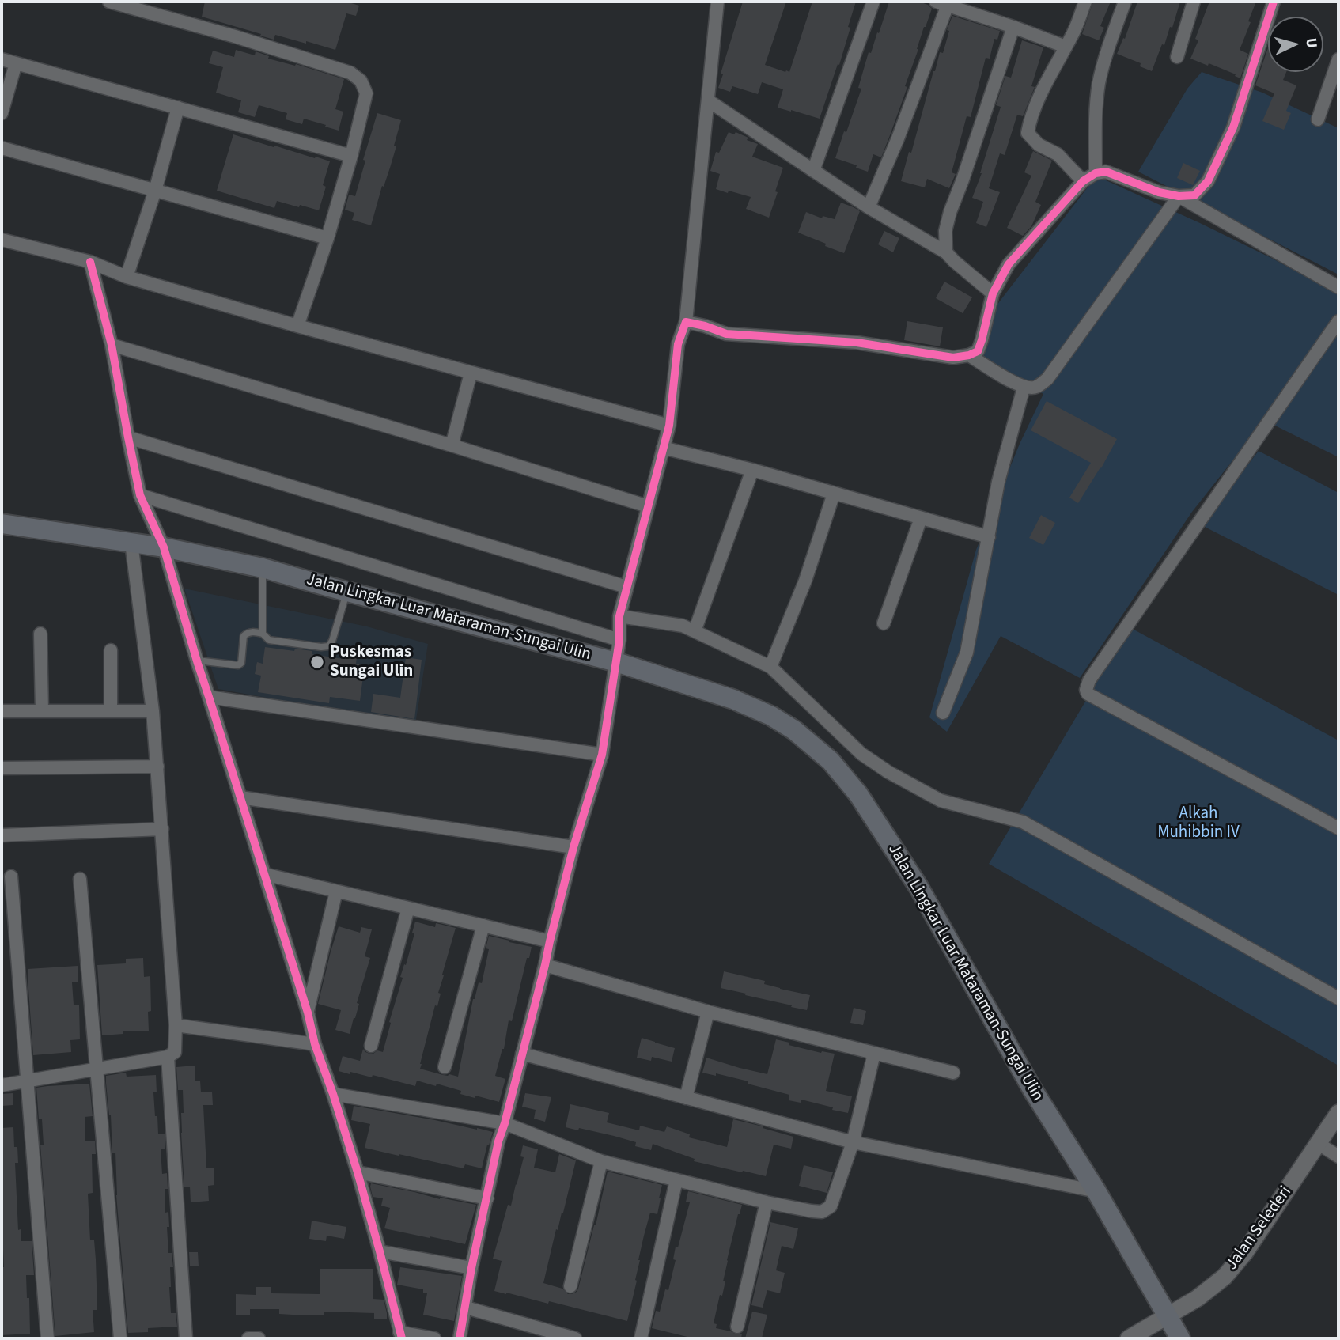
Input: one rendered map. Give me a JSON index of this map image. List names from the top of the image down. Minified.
{"streets":{"main road":["Jalan Lingkar Luar Mataraman-Sungai Ulin"],"street":["Jalan Selederi"]},"crossings":[["Jalan Lingkar Luar Mataraman-Sungai Ulin","Jalan Selederi"]],"parks":["Alkah Muhibbin IV"],"places":["Puskesmas Sungai Ulin"],"north":"right"}
